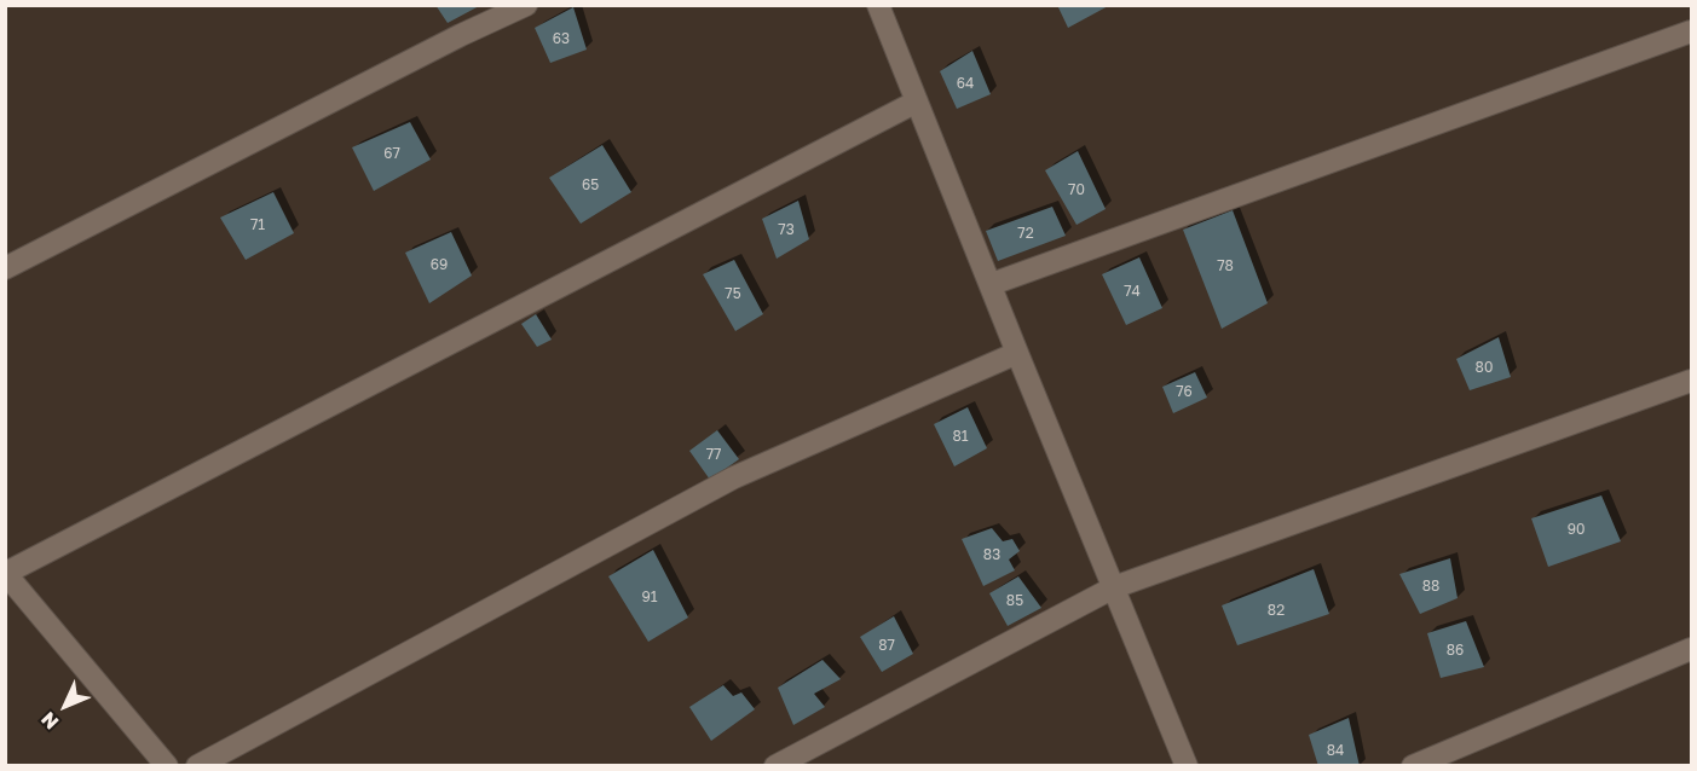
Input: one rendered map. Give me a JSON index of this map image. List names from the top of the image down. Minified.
{"house_numbers":["63","64","67","65","70","71","73","72","69","78","74","75","80","76","81","77","90","83","88","91","85","82","87","86","84"],"north":"bottom left"}
